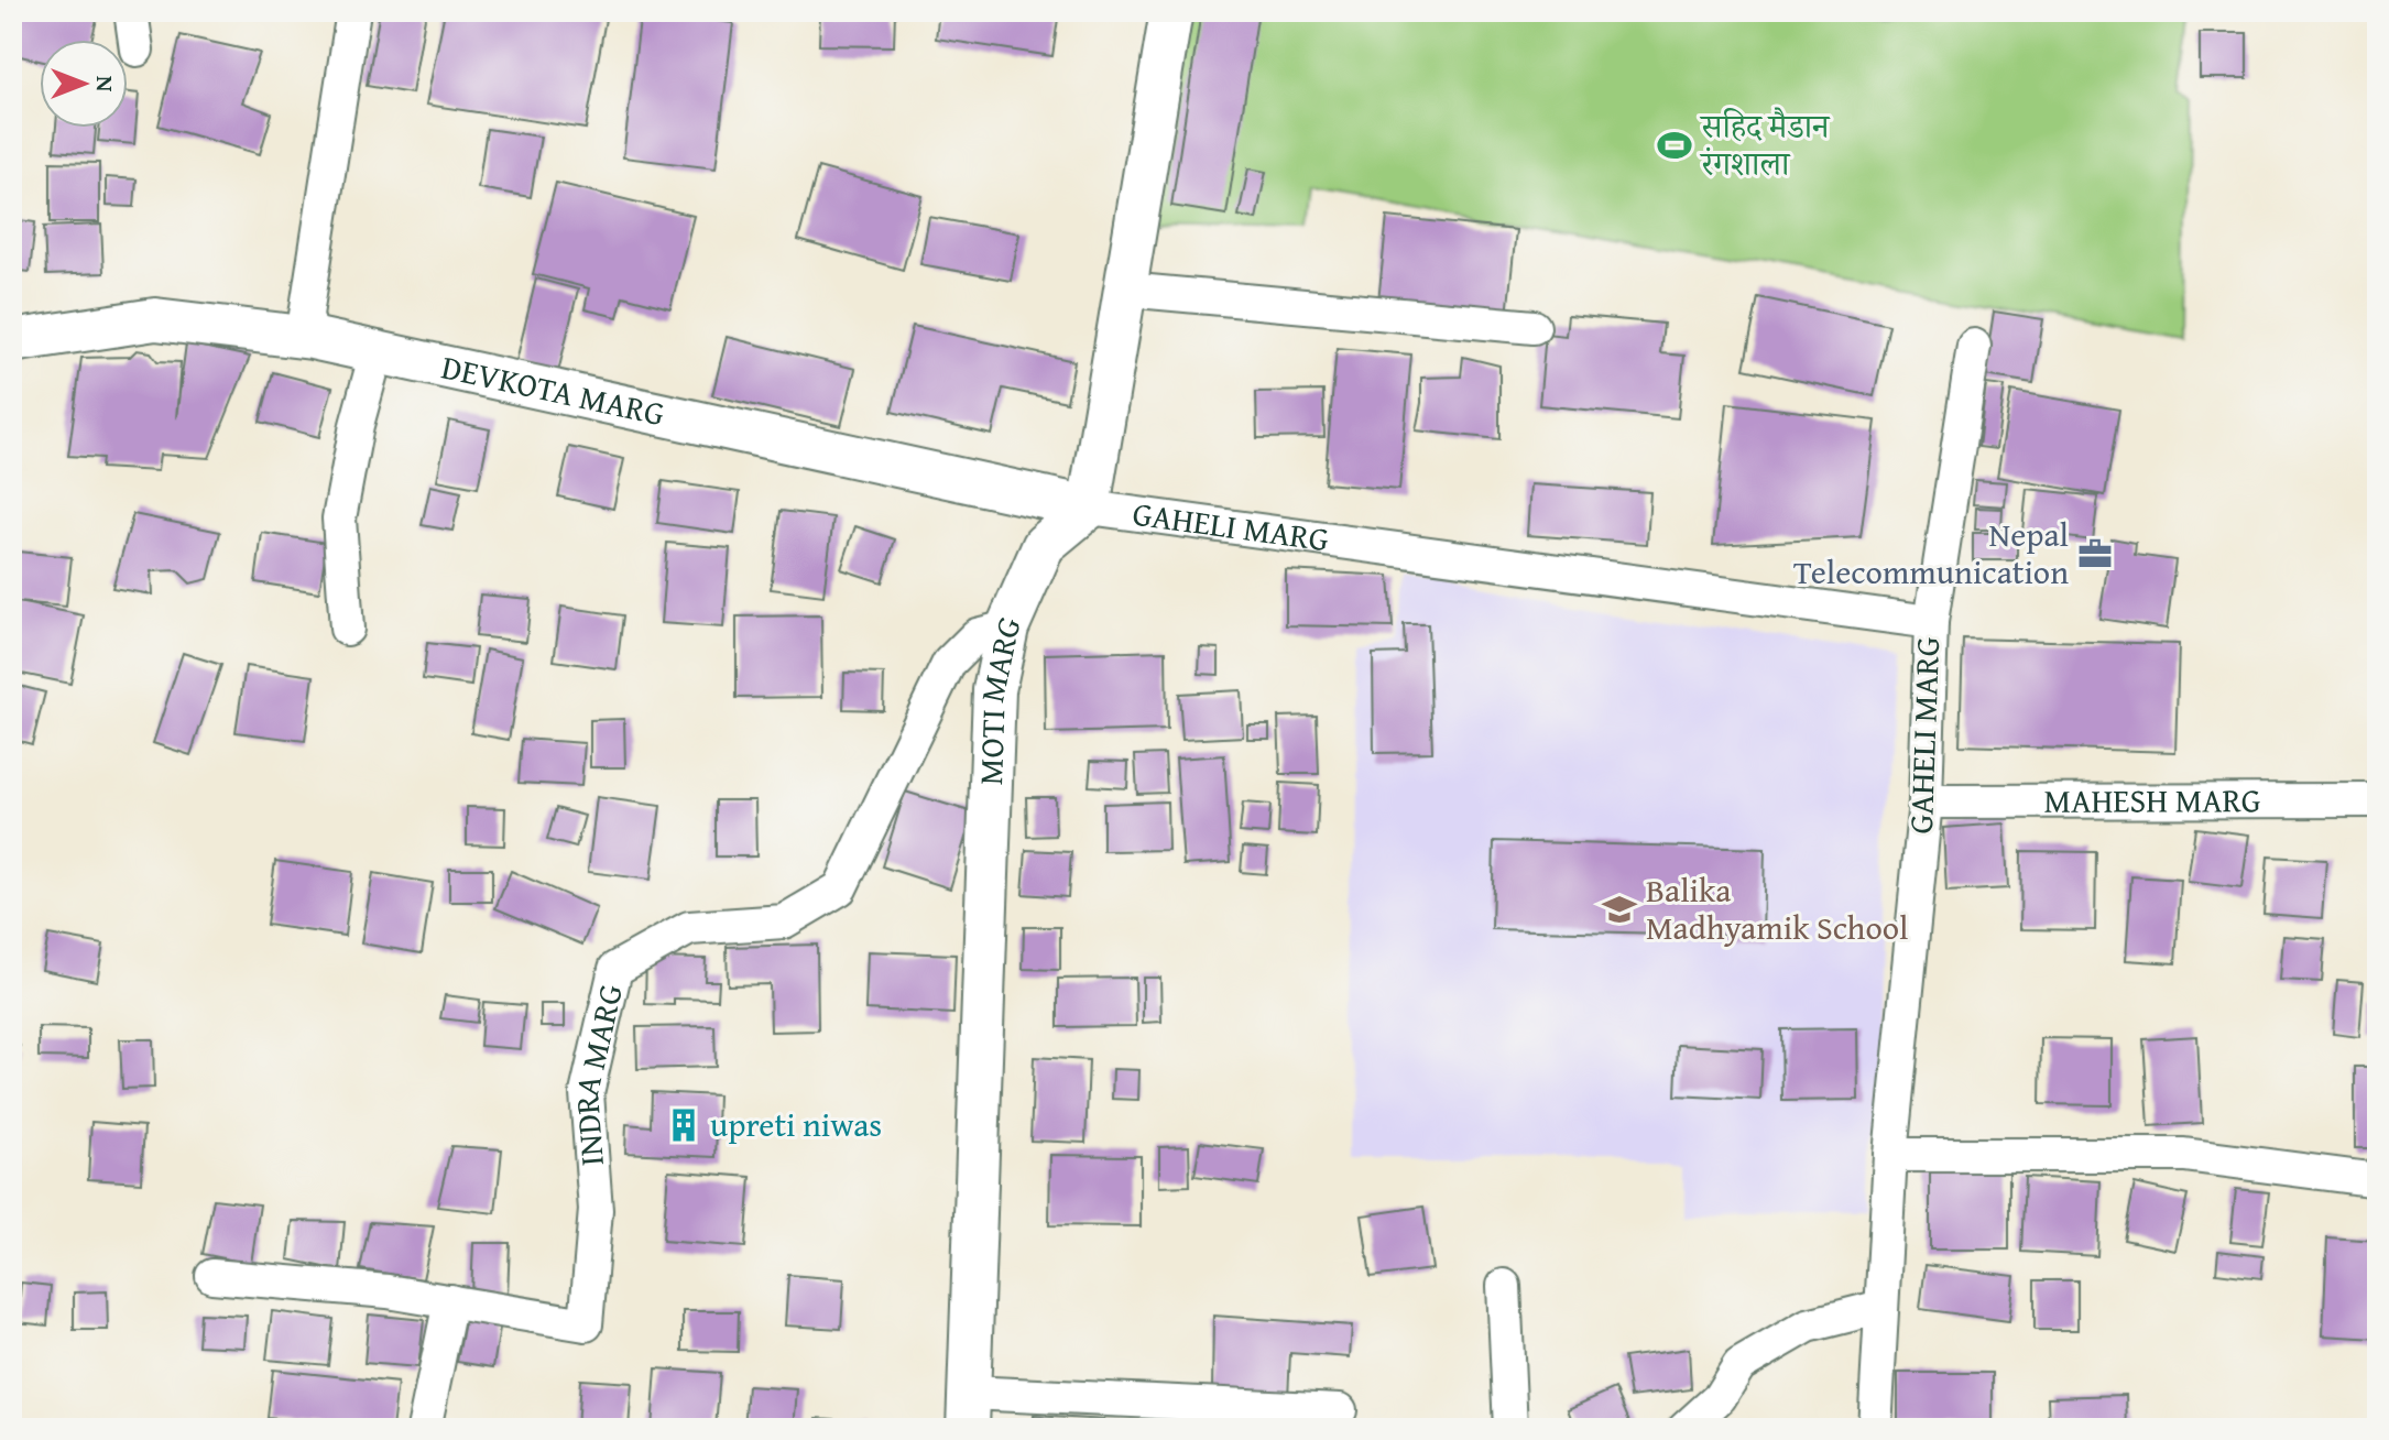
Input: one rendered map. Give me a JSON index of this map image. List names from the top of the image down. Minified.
{"streets":{"street":["DEVKOTA MARG","GAHELI MARG","MOTI MARG","MAHESH MARG","INDRA MARG"]},"crossings":[["DEVKOTA MARG","GAHELI MARG"],["DEVKOTA MARG","MOTI MARG"],["GAHELI MARG","MOTI MARG"],["GAHELI MARG","MAHESH MARG"],["MOTI MARG","INDRA MARG"]],"places":{"sports":["सहिद मैडान रंगशाला"],"office":["Nepal Telecommunication"],"school or university":["Balika Madhyamik School"],"building":["upreti niwas"]},"north":"right"}
